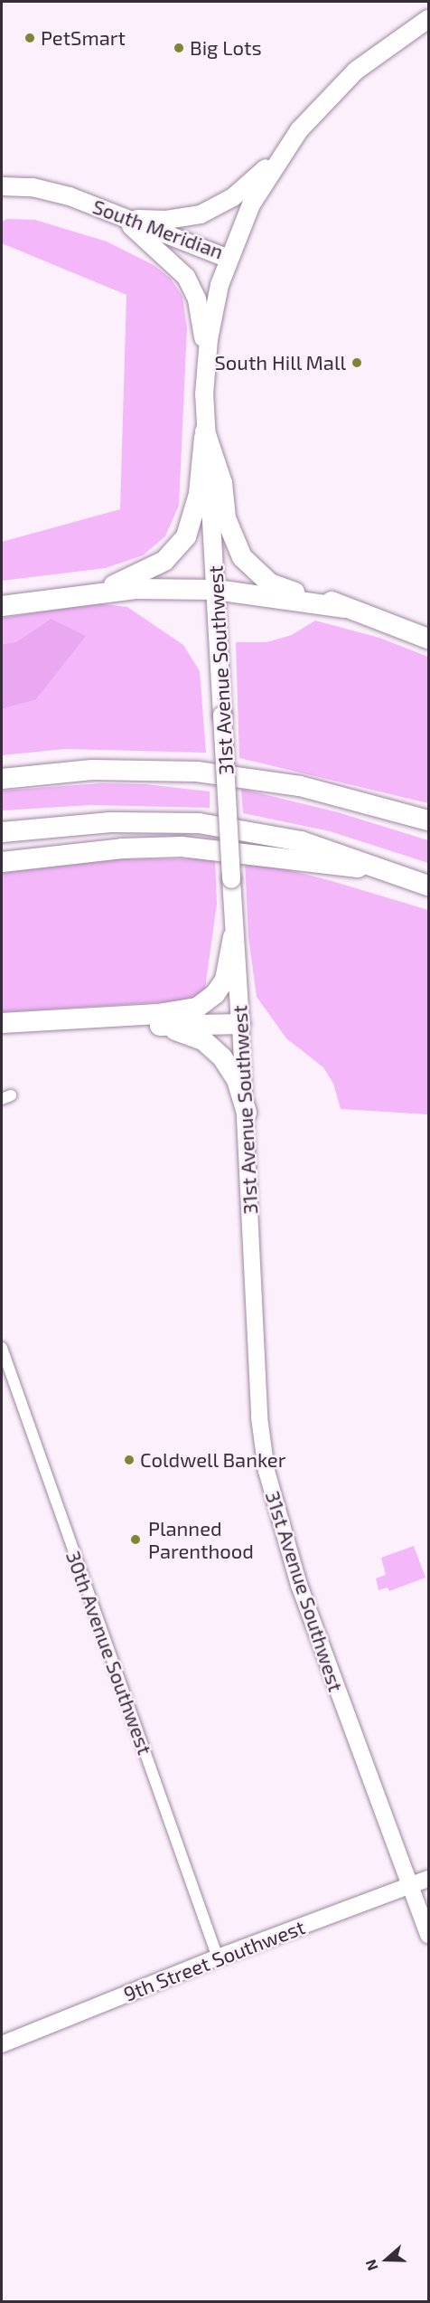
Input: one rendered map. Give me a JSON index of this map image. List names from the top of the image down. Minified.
{"streets":{"main road":["South Meridian","31st Avenue Southwest"],"street":["30th Avenue Southwest","9th Street Southwest"]},"crossings":[["South Meridian","31st Avenue Southwest"],["31st Avenue Southwest","9th Street Southwest"],["30th Avenue Southwest","9th Street Southwest"]],"places":["PetSmart","Big Lots","South Hill Mall","Coldwell Banker","Planned Parenthood"],"north":"left"}
